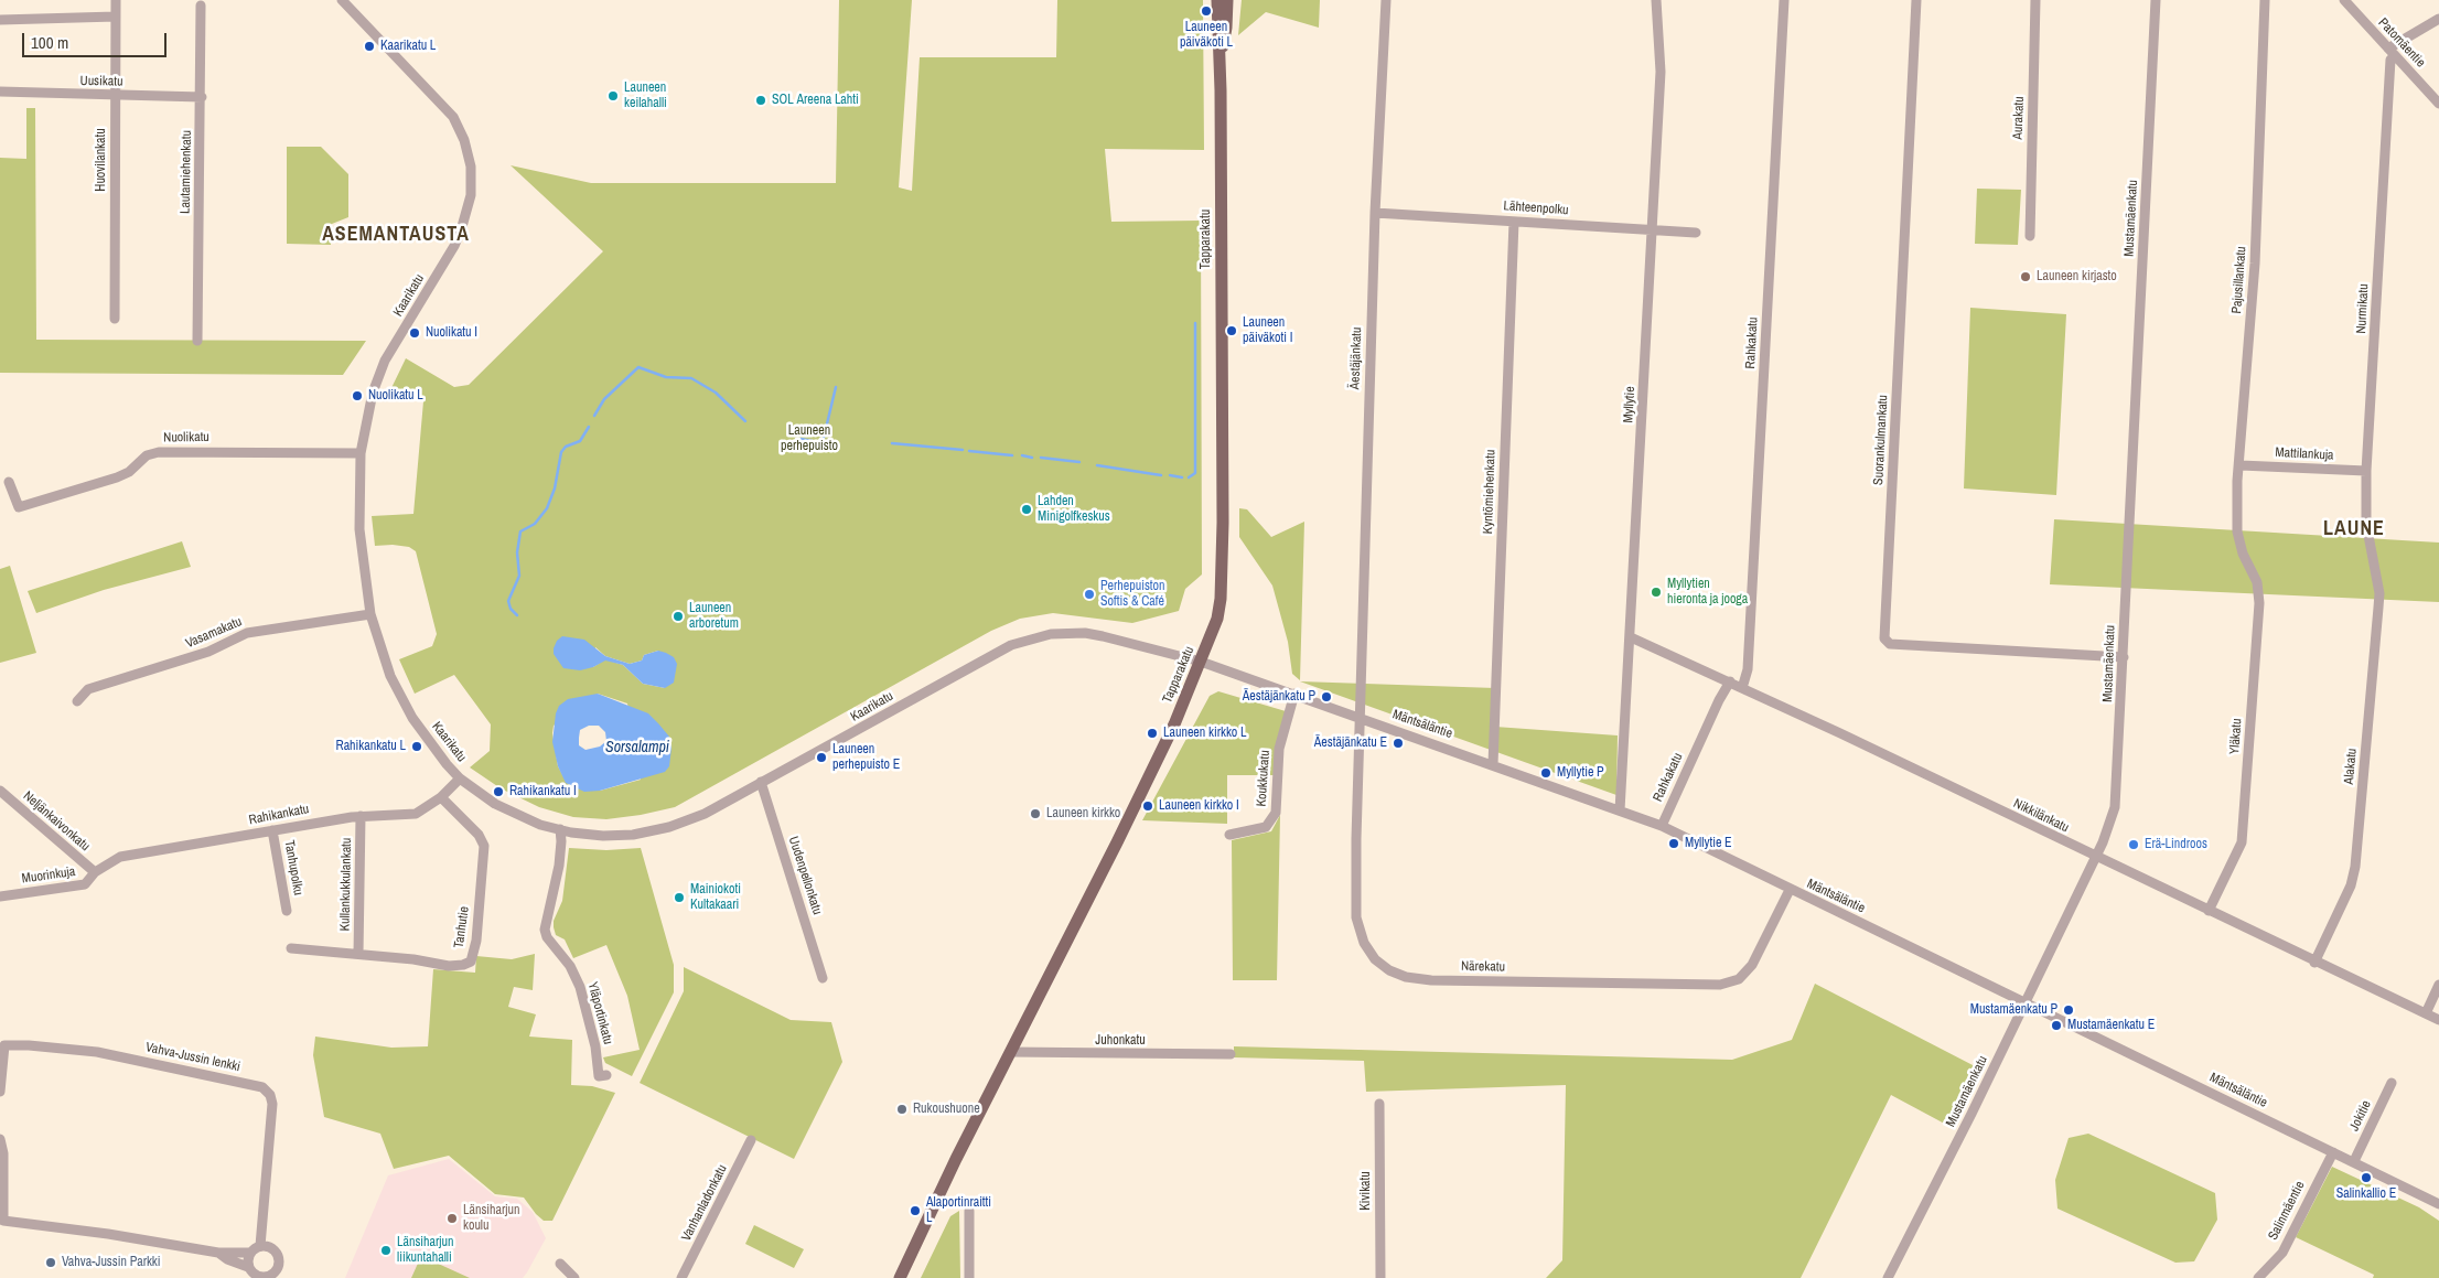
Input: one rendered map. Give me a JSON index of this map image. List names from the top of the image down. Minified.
{"streets":{"main road":["Tapparakatu"],"street":["Patomäentie","Uusikatu","Aurakatu","Huovilankatu","Lautamiehenkatu","Lähteenpolku","Mustamäenkatu","Pajusillankatu","Kaarikatu","Nurmikatu","Rahkakatu","Äestäjänkatu","Myllytie","Nuolikatu","Suorankulmankatu","Mattilankuja","Kyntömiehenkatu","Vasamakatu","Mäntsäläntie","Yläkatu","Alakatu","Koukkukatu","Rahikankatu","Nikkilänkatu","Neljänkaivonkatu","Tanhupolku","Muorinkuja","Uudenpellonkatu","Kullankukkulankatu","Tanhutie","Närekatu","Yläportinkatu","Juhonkatu","Vahva-Jussin lenkki","Jokitie","Kivikatu","Vanhanladonkatu","Salinmäentie"]},"crossings":[["Patomäentie","Nurmikatu"],["Uusikatu","Huovilankatu"],["Uusikatu","Lautamiehenkatu"],["Lähteenpolku","Äestäjänkatu"],["Lähteenpolku","Myllytie"],["Lähteenpolku","Kyntömiehenkatu"],["Mustamäenkatu","Suorankulmankatu"],["Mustamäenkatu","Mäntsäläntie"],["Mustamäenkatu","Nikkilänkatu"],["Tapparakatu","Kaarikatu"],["Tapparakatu","Mäntsäläntie"],["Tapparakatu","Juhonkatu"],["Pajusillankatu","Mattilankuja"],["Pajusillankatu","Yläkatu"],["Kaarikatu","Nuolikatu"],["Kaarikatu","Vasamakatu"],["Kaarikatu","Mäntsäläntie"],["Kaarikatu","Rahikankatu"],["Kaarikatu","Uudenpellonkatu"],["Kaarikatu","Yläportinkatu"],["Nurmikatu","Mattilankuja"],["Nurmikatu","Alakatu"],["Rahkakatu","Mäntsäläntie"],["Rahkakatu","Nikkilänkatu"],["Äestäjänkatu","Mäntsäläntie"],["Äestäjänkatu","Närekatu"],["Myllytie","Mäntsäläntie"],["Myllytie","Nikkilänkatu"],["Kyntömiehenkatu","Mäntsäläntie"],["Mäntsäläntie","Koukkukatu"],["Mäntsäläntie","Närekatu"],["Mäntsäläntie","Jokitie"],["Mäntsäläntie","Salinmäentie"],["Yläkatu","Nikkilänkatu"],["Alakatu","Nikkilänkatu"],["Rahikankatu","Neljänkaivonkatu"],["Rahikankatu","Tanhupolku"],["Rahikankatu","Muorinkuja"],["Rahikankatu","Kullankukkulankatu"],["Rahikankatu","Tanhutie"],["Neljänkaivonkatu","Muorinkuja"],["Kullankukkulankatu","Tanhutie"]],"districts":["ASEMANTAUSTA","LAUNE"],"water":["Sorsalampi"],"parks":["Launeen perhepuisto"],"places":["Launeen päiväkoti L","Kaarikatu L","Launeen keilahalli","SOL Areena Lahti","Launeen kirjasto","Launeen päiväkoti I","Nuolikatu I","Nuolikatu L","Lahden Minigolfkeskus","Myllytien hieronta ja jooga","Perhepuiston Softis & Café","Launeen arboretum","Äestäjänkatu P","Launeen kirkko L","Äestäjänkatu E","Rahikankatu L","Launeen perhepuisto E","Myllytie P","Rahikankatu I","Launeen kirkko I","Launeen kirkko","Myllytie E","Erä-Lindroos","Mainiokoti Kultakaari","Mustamäenkatu P","Mustamäenkatu E","Rukoushuone","Salinkallio E","Alaportinraitti L","Länsiharjun koulu","Länsiharjun liikuntahalli","Vahva-Jussin Parkki"],"scale_bar":"100 m"}
